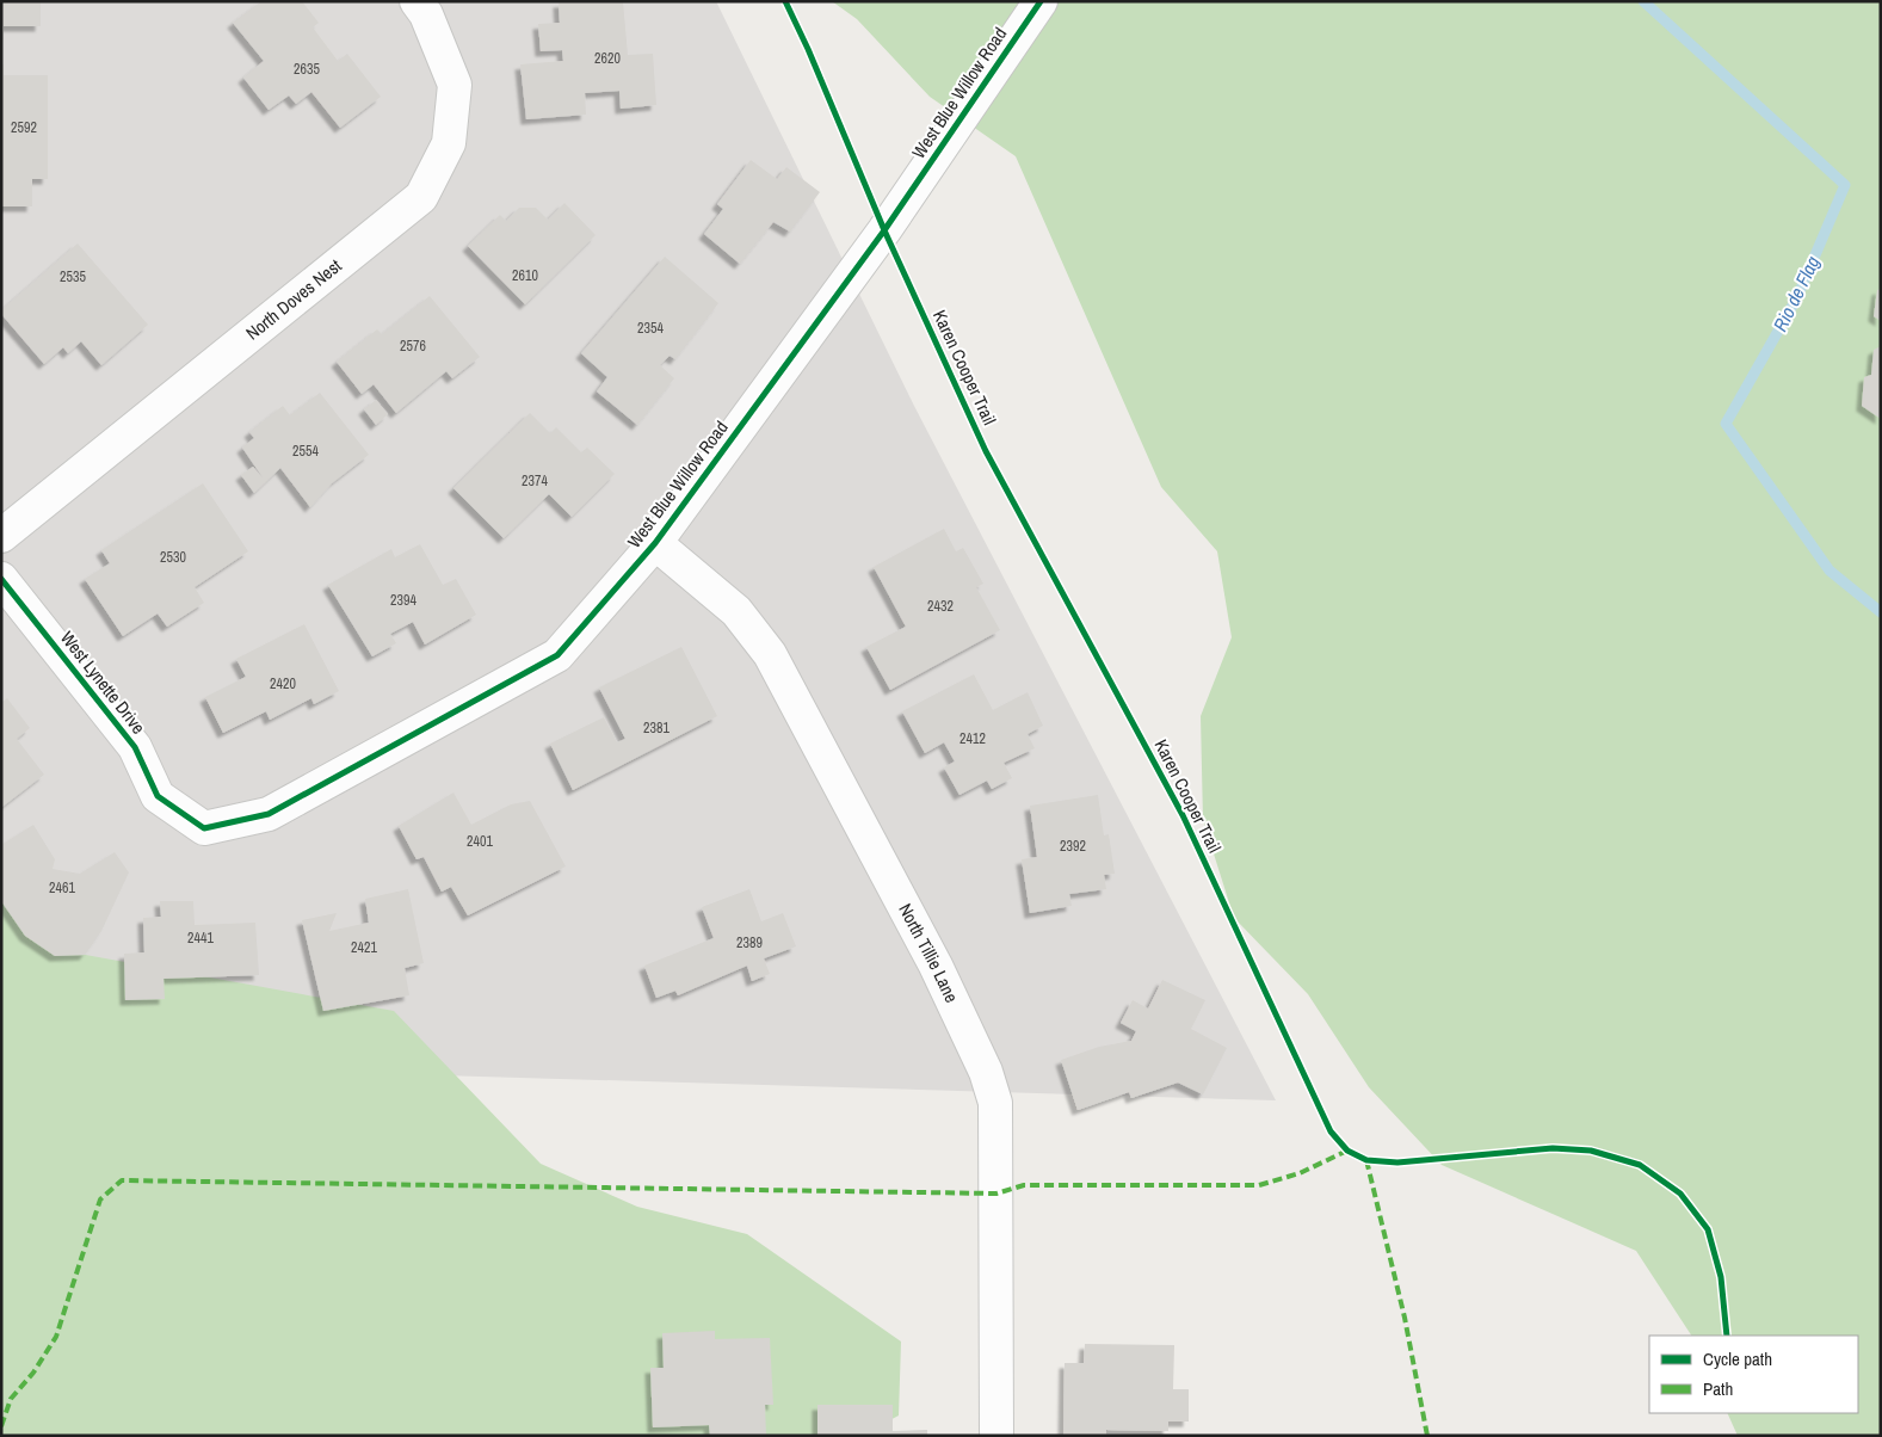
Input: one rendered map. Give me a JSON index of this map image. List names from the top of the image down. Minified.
{"streets":{"street":["West Blue Willow Road","North Doves Nest","West Lynette Drive","North Tillie Lane"],"cycle path":["Karen Cooper Trail"]},"crossings":[["West Blue Willow Road","West Lynette Drive"],["West Blue Willow Road","North Tillie Lane"]],"water":["Rio de Flag"],"house_numbers":["2620","2635","2592","2610","2535","2354","2576","2554","2374","2530","2394","2432","2420","2381","2412","2401","2392","2461","2441","2389","2421"],"legend":["Cycle path","Path"]}
